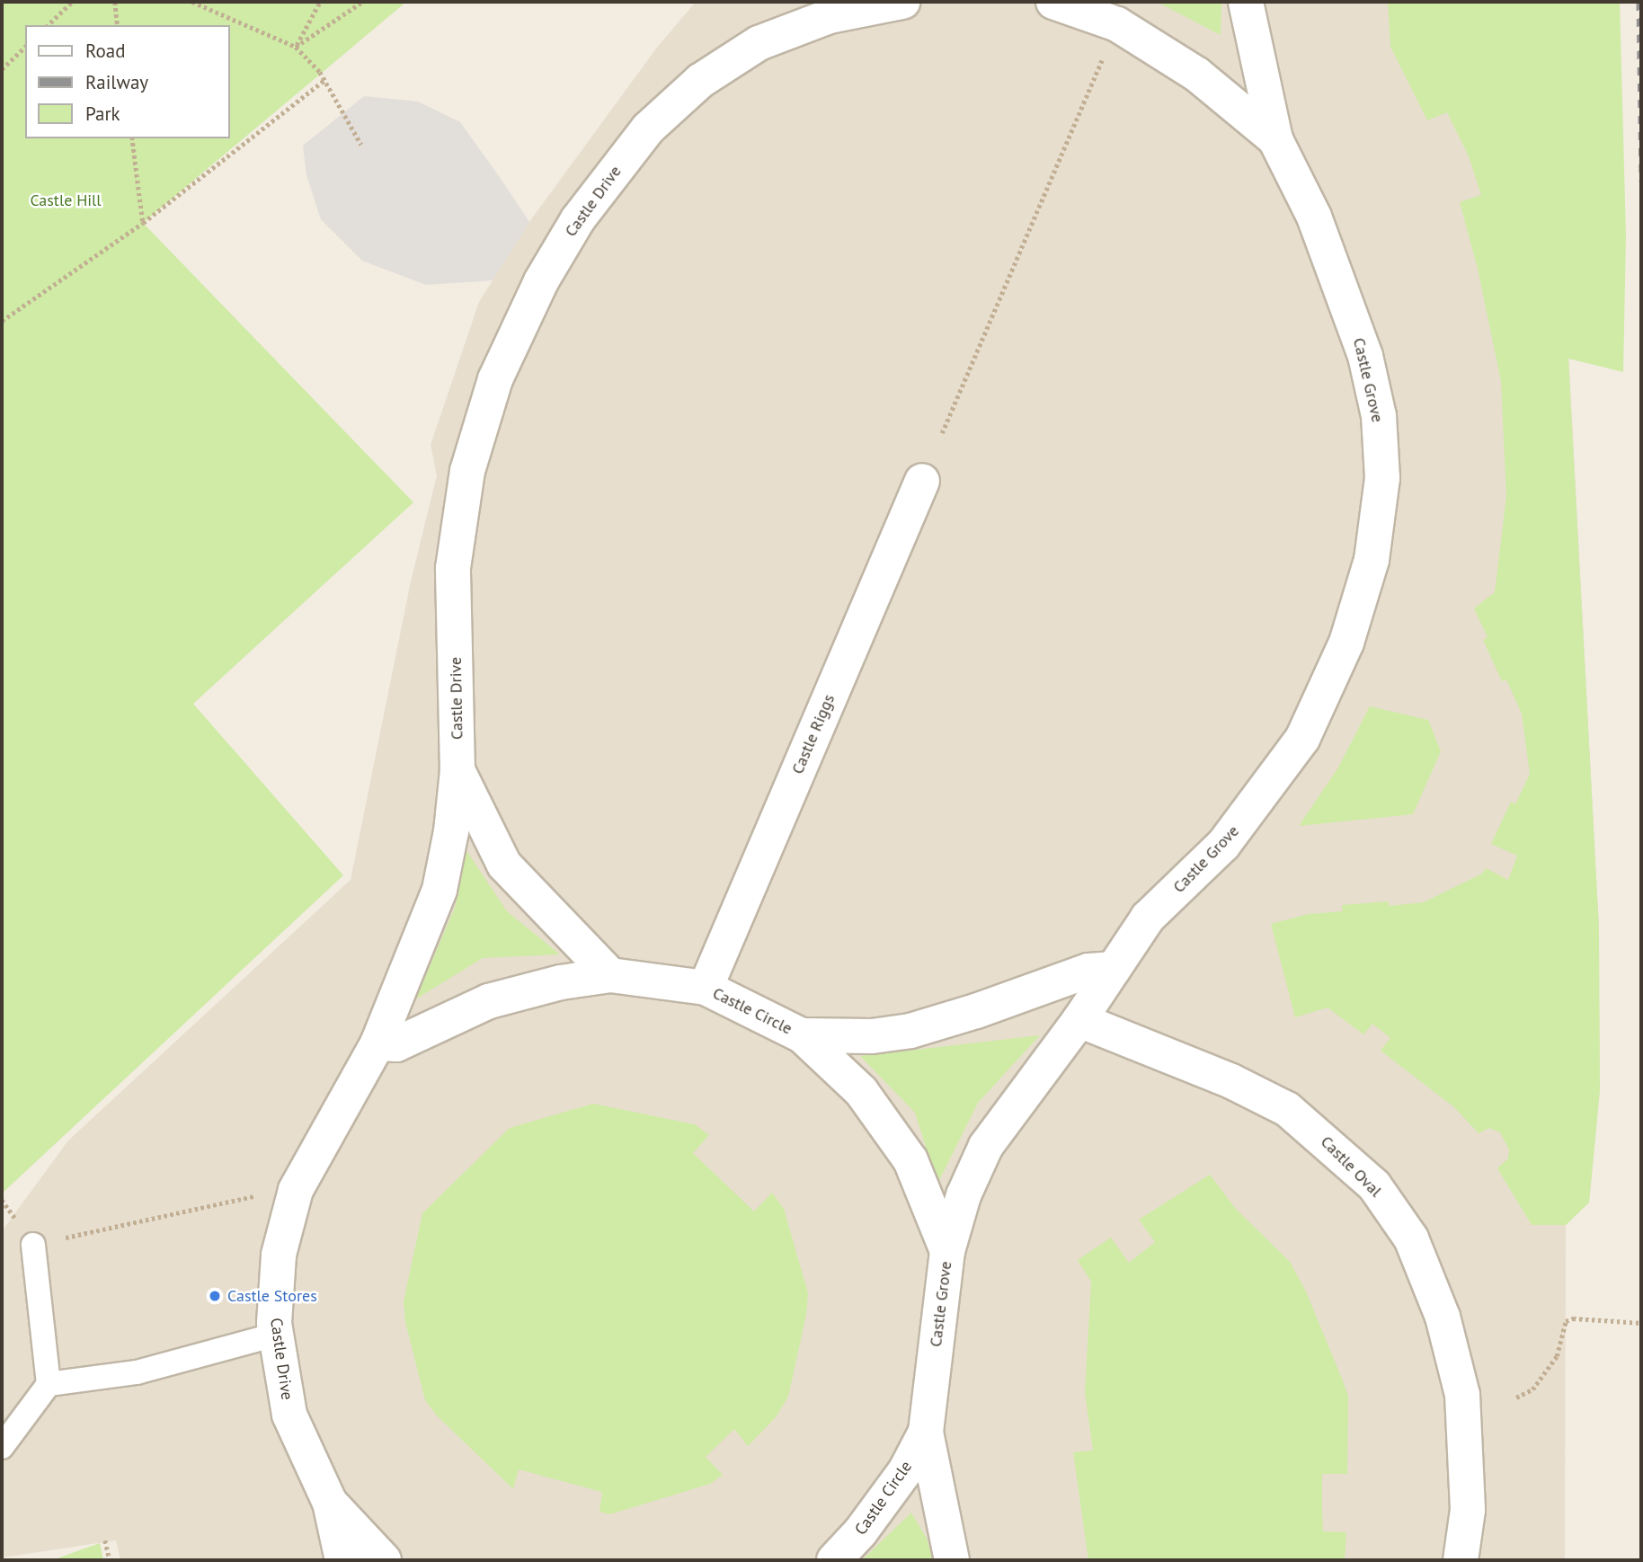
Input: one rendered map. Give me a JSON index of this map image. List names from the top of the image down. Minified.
{"streets":{"street":["Castle Drive","Castle Grove","Castle Riggs","Castle Circle","Castle Oval"]},"crossings":[["Castle Drive","Castle Circle"],["Castle Grove","Castle Circle"],["Castle Grove","Castle Oval"],["Castle Riggs","Castle Circle"]],"parks":["Castle Hill"],"places":["Castle Stores"],"legend":["Road","Railway","Park"]}
